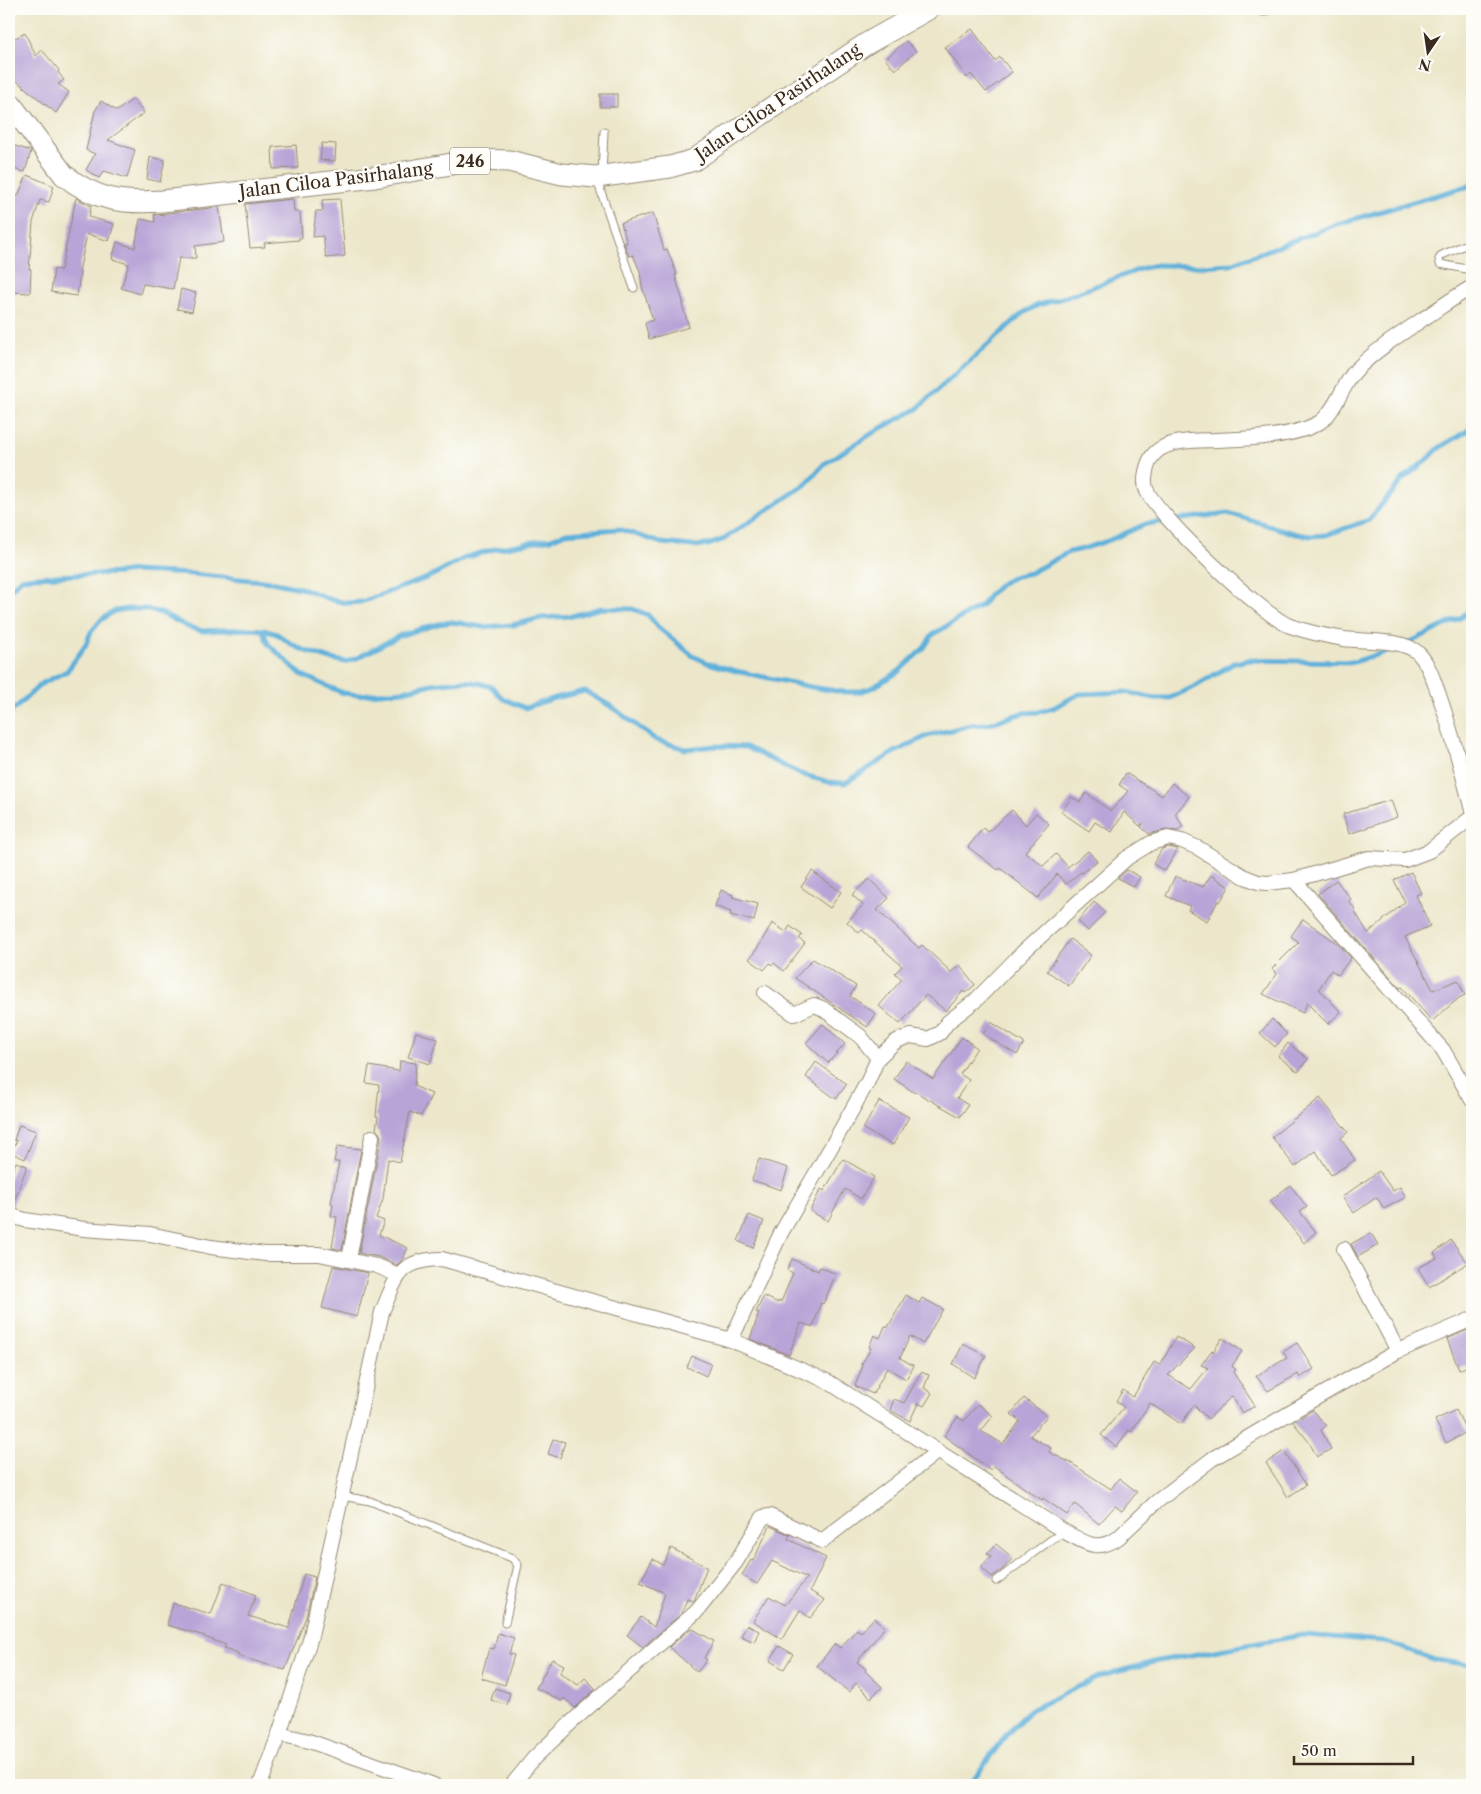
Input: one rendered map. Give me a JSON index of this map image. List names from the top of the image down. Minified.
{"streets":{"main road":["Jalan Ciloa Pasirhalang","246"]},"scale_bar":"50 m","north":"bottom"}
